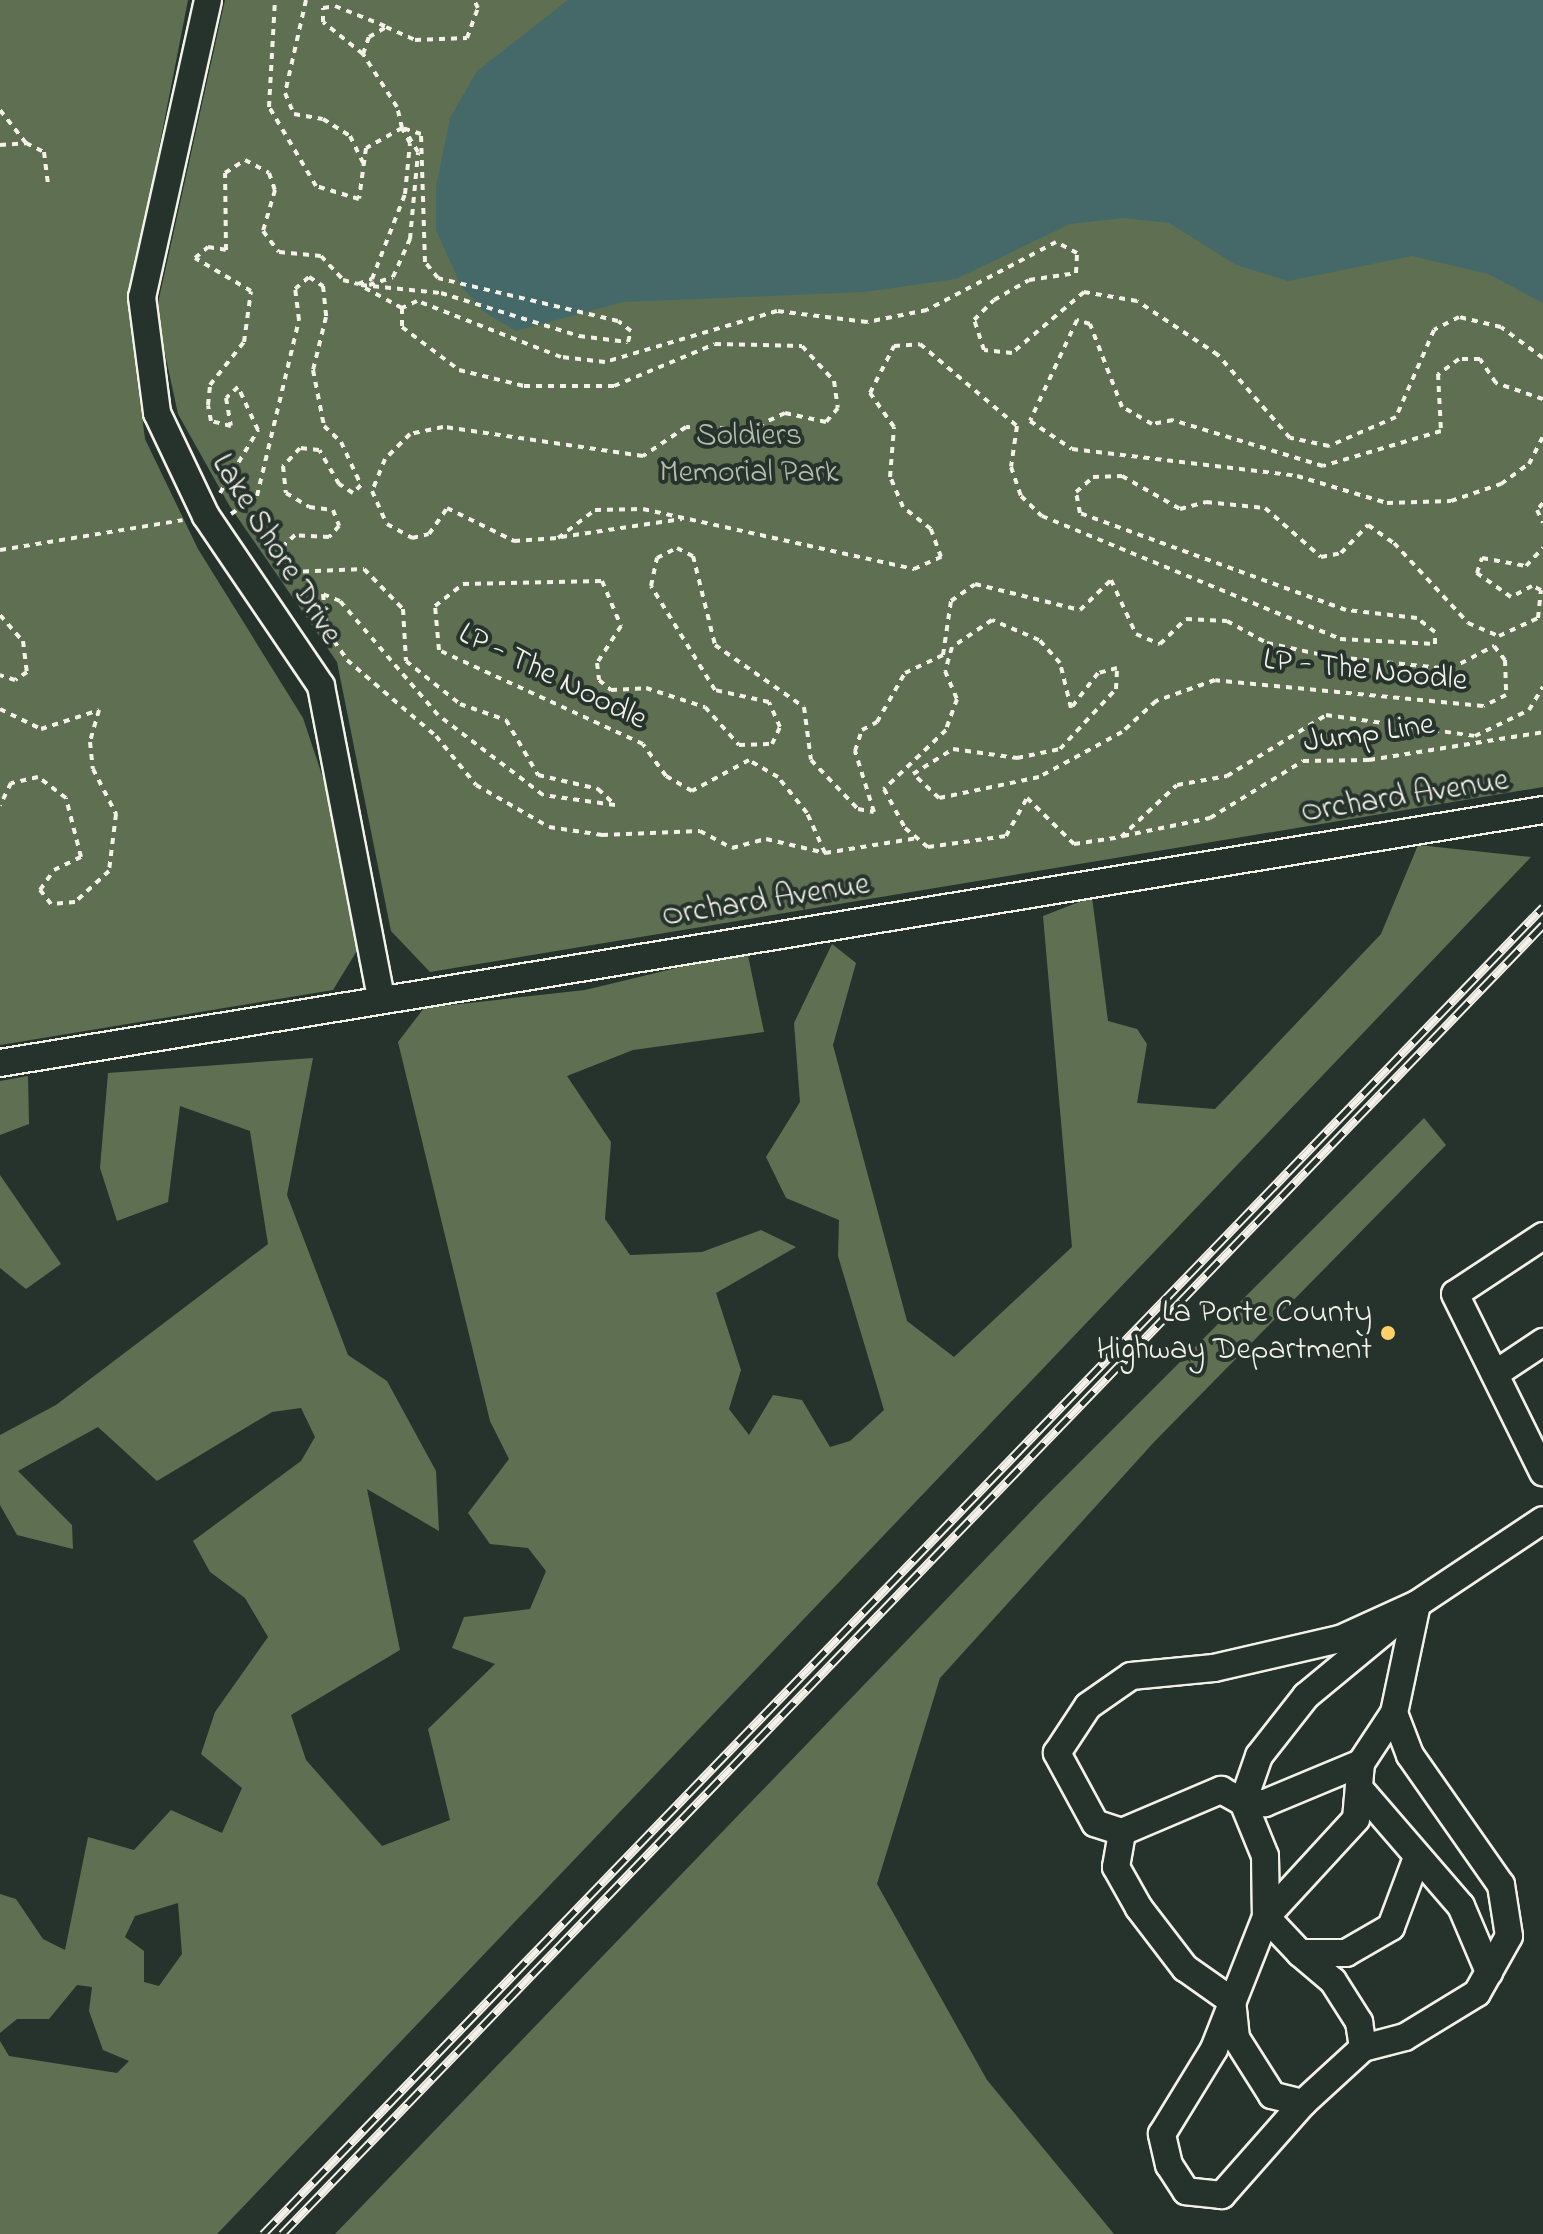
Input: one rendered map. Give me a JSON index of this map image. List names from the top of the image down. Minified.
{"streets":{"street":["Lake Shore Drive","Orchard Avenue"],"path":["LP - The Noodle","Jump Line"]},"crossings":[["Lake Shore Drive","LP - The Noodle"],["Lake Shore Drive","Orchard Avenue"],["LP - The Noodle","Jump Line"]],"parks":["Soldiers Memorial Park"],"places":["La Porte County Highway Department"]}
